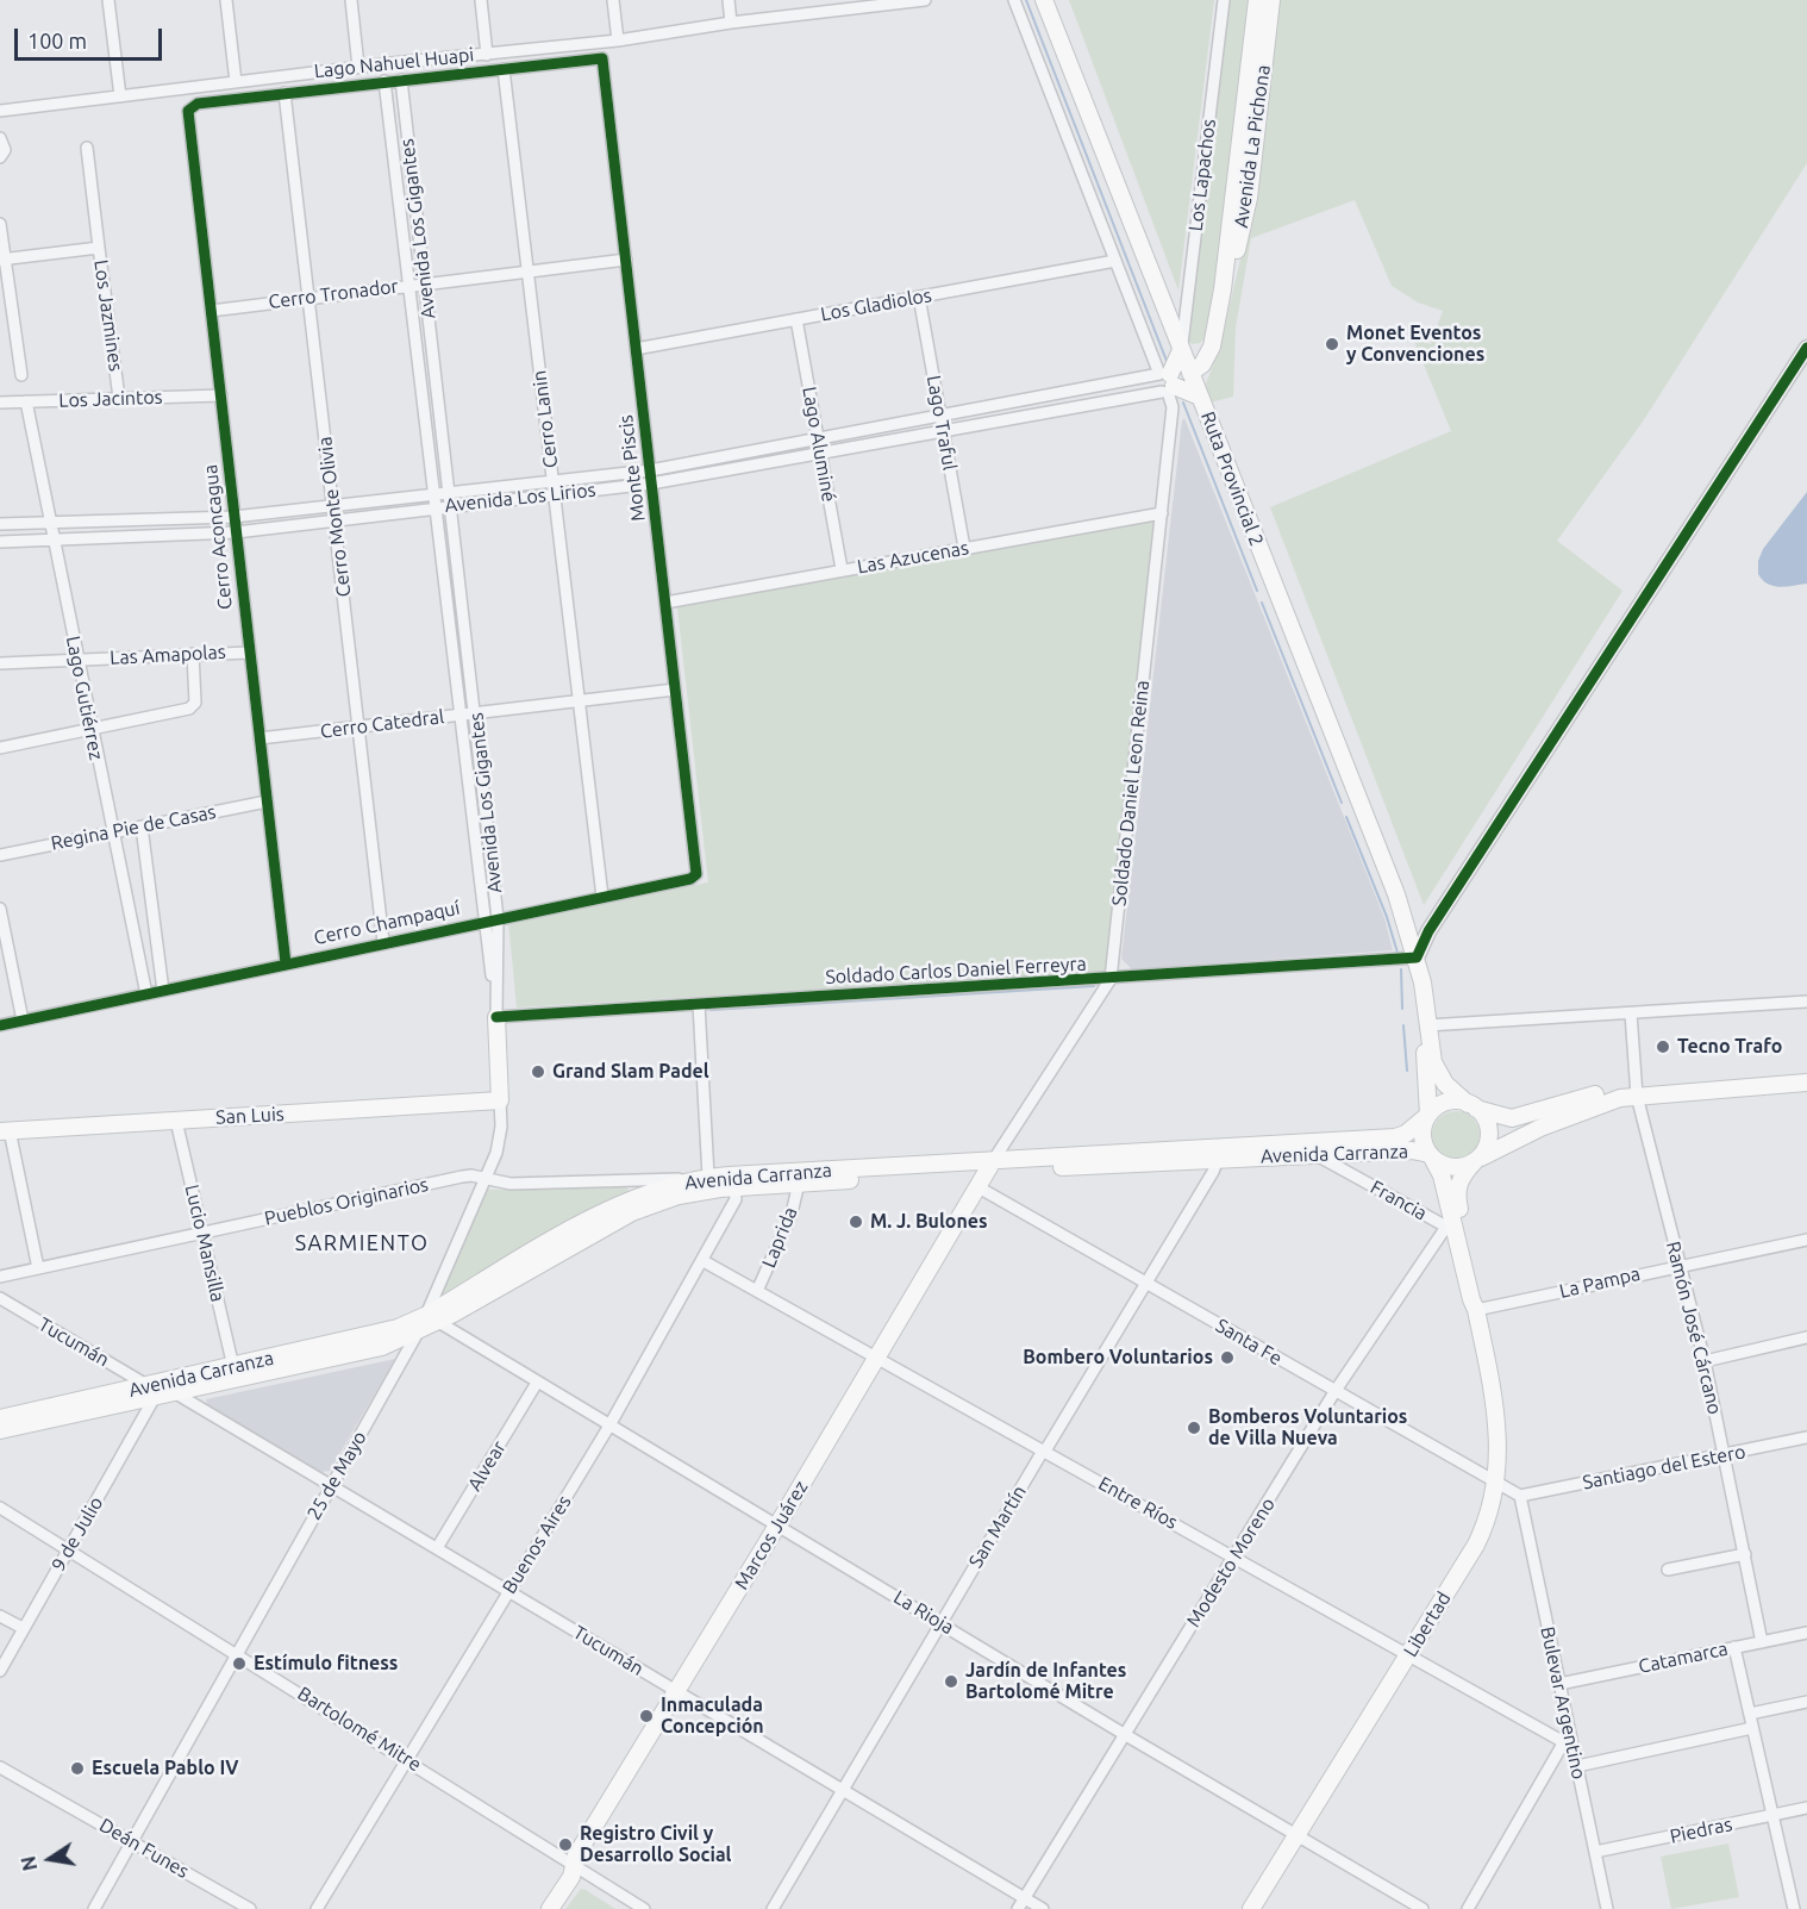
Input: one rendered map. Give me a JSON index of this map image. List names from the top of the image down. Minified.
{"streets":{"main road":["Avenida La Pichona","Ruta Provincial 2","San Luis","Avenida Carranza","Marcos Juárez","Libertad"],"street":["Lago Nahuel Huapi","Los Lapachos","Avenida Los Gigantes","Cerro Tronador","Los Gladiolos","Los Jazmines","Los Jacintos","Cerro Lanin","Lago Traful","Lago Aluminé","Monte Piscis","Avenida Los Lirios","Cerro Monte Olivia","Cerro Aconcagua","Las Azucenas","Las Amapolas","Lago Gutiérrez","Cerro Catedral","Soldado Daniel Leon Reina","Regina Pie de Casas","Cerro Champaquí","Soldado Carlos Daniel Ferreyra","Francia","Pueblos Originarios","Laprida","Lucio Mansilla","La Pampa","Ramón José Cárcano","Tucumán","Santa Fe","Alvear","Santiago del Estero","25 de Mayo","Entre Ríos","San Martín","9 de Julio","Buenos Aires","Modesto Moreno","La Rioja","Catamarca","Bulevar Argentino","Bartolomé Mitre","Piedras","Deán Funes"]},"crossings":[["Lago Nahuel Huapi","Avenida Los Gigantes"],["Lago Nahuel Huapi","Cerro Lanin"],["Lago Nahuel Huapi","Monte Piscis"],["Lago Nahuel Huapi","Cerro Monte Olivia"],["Lago Nahuel Huapi","Cerro Aconcagua"],["Avenida La Pichona","Ruta Provincial 2"],["Los Lapachos","Ruta Provincial 2"],["Avenida Los Gigantes","Cerro Tronador"],["Avenida Los Gigantes","Avenida Los Lirios"],["Avenida Los Gigantes","Cerro Catedral"],["Avenida Los Gigantes","Cerro Champaquí"],["Avenida Los Gigantes","Soldado Carlos Daniel Ferreyra"],["Cerro Tronador","Cerro Lanin"],["Cerro Tronador","Monte Piscis"],["Cerro Tronador","Cerro Monte Olivia"],["Cerro Tronador","Cerro Aconcagua"],["Los Gladiolos","Lago Traful"],["Los Gladiolos","Lago Aluminé"],["Los Gladiolos","Monte Piscis"],["Los Gladiolos","Soldado Daniel Leon Reina"],["Los Jazmines","Los Jacintos"],["Los Jacintos","Cerro Aconcagua"],["Los Jacintos","Lago Gutiérrez"],["Cerro Lanin","Avenida Los Lirios"],["Cerro Lanin","Cerro Catedral"],["Cerro Lanin","Cerro Champaquí"],["Lago Traful","Avenida Los Lirios"],["Lago Traful","Las Azucenas"],["Lago Aluminé","Avenida Los Lirios"],["Lago Aluminé","Las Azucenas"],["Monte Piscis","Avenida Los Lirios"],["Monte Piscis","Las Azucenas"],["Monte Piscis","Cerro Catedral"],["Monte Piscis","Cerro Champaquí"],["Ruta Provincial 2","Soldado Carlos Daniel Ferreyra"],["Avenida Los Lirios","Cerro Monte Olivia"],["Avenida Los Lirios","Cerro Aconcagua"],["Avenida Los Lirios","Lago Gutiérrez"],["Avenida Los Lirios","Soldado Daniel Leon Reina"],["Cerro Monte Olivia","Cerro Catedral"],["Cerro Monte Olivia","Cerro Champaquí"],["Cerro Aconcagua","Las Amapolas"],["Cerro Aconcagua","Cerro Catedral"],["Cerro Aconcagua","Regina Pie de Casas"],["Cerro Aconcagua","Cerro Champaquí"],["Las Azucenas","Soldado Daniel Leon Reina"],["Las Amapolas","Lago Gutiérrez"],["Lago Gutiérrez","Regina Pie de Casas"],["Lago Gutiérrez","Cerro Champaquí"],["Soldado Daniel Leon Reina","Soldado Carlos Daniel Ferreyra"],["Soldado Daniel Leon Reina","Avenida Carranza"],["Soldado Daniel Leon Reina","Marcos Juárez"],["San Luis","Lucio Mansilla"],["Avenida Carranza","Francia"],["Avenida Carranza","Pueblos Originarios"],["Avenida Carranza","Laprida"],["Avenida Carranza","Lucio Mansilla"],["Avenida Carranza","Tucumán"],["Avenida Carranza","25 de Mayo"],["Avenida Carranza","San Martín"],["Avenida Carranza","9 de Julio"],["Avenida Carranza","Marcos Juárez"],["Avenida Carranza","Buenos Aires"],["Avenida Carranza","La Rioja"],["Avenida Carranza","Libertad"],["Francia","Modesto Moreno"],["Francia","Libertad"],["Pueblos Originarios","Lucio Mansilla"],["Laprida","Entre Ríos"],["La Pampa","Ramón José Cárcano"],["La Pampa","Libertad"],["Ramón José Cárcano","Santiago del Estero"],["Ramón José Cárcano","Catamarca"],["Tucumán","Alvear"],["Tucumán","25 de Mayo"],["Tucumán","San Martín"],["Tucumán","9 de Julio"],["Tucumán","Marcos Juárez"],["Tucumán","Buenos Aires"],["Tucumán","Modesto Moreno"],["Santa Fe","Santiago del Estero"],["Santa Fe","San Martín"],["Santa Fe","Marcos Juárez"],["Santa Fe","Modesto Moreno"],["Santa Fe","Libertad"],["Santa Fe","Bulevar Argentino"],["Alvear","La Rioja"],["Santiago del Estero","Bulevar Argentino"],["25 de Mayo","Bartolomé Mitre"],["25 de Mayo","Deán Funes"],["Entre Ríos","San Martín"],["Entre Ríos","Marcos Juárez"],["Entre Ríos","Buenos Aires"],["Entre Ríos","Modesto Moreno"],["Entre Ríos","Libertad"],["Entre Ríos","Bulevar Argentino"],["San Martín","La Rioja"],["9 de Julio","Bartolomé Mitre"],["Marcos Juárez","La Rioja"],["Marcos Juárez","Bartolomé Mitre"],["Buenos Aires","La Rioja"],["Buenos Aires","Bartolomé Mitre"],["Modesto Moreno","La Rioja"],["Modesto Moreno","Libertad"],["La Rioja","Libertad"],["Catamarca","Bulevar Argentino"],["Bulevar Argentino","Piedras"]],"districts":["SARMIENTO"],"places":["Monet Eventos y Convenciones","Tecno Trafo","Grand Slam Padel","M. J. Bulones","Bombero Voluntarios","Bomberos Voluntarios de Villa Nueva","Estímulo fitness","Jardín de Infantes Bartolomé Mitre","Inmaculada Concepción","Escuela Pablo IV","Registro Civil y Desarrollo Social"],"scale_bar":"100 m","north":"left"}
